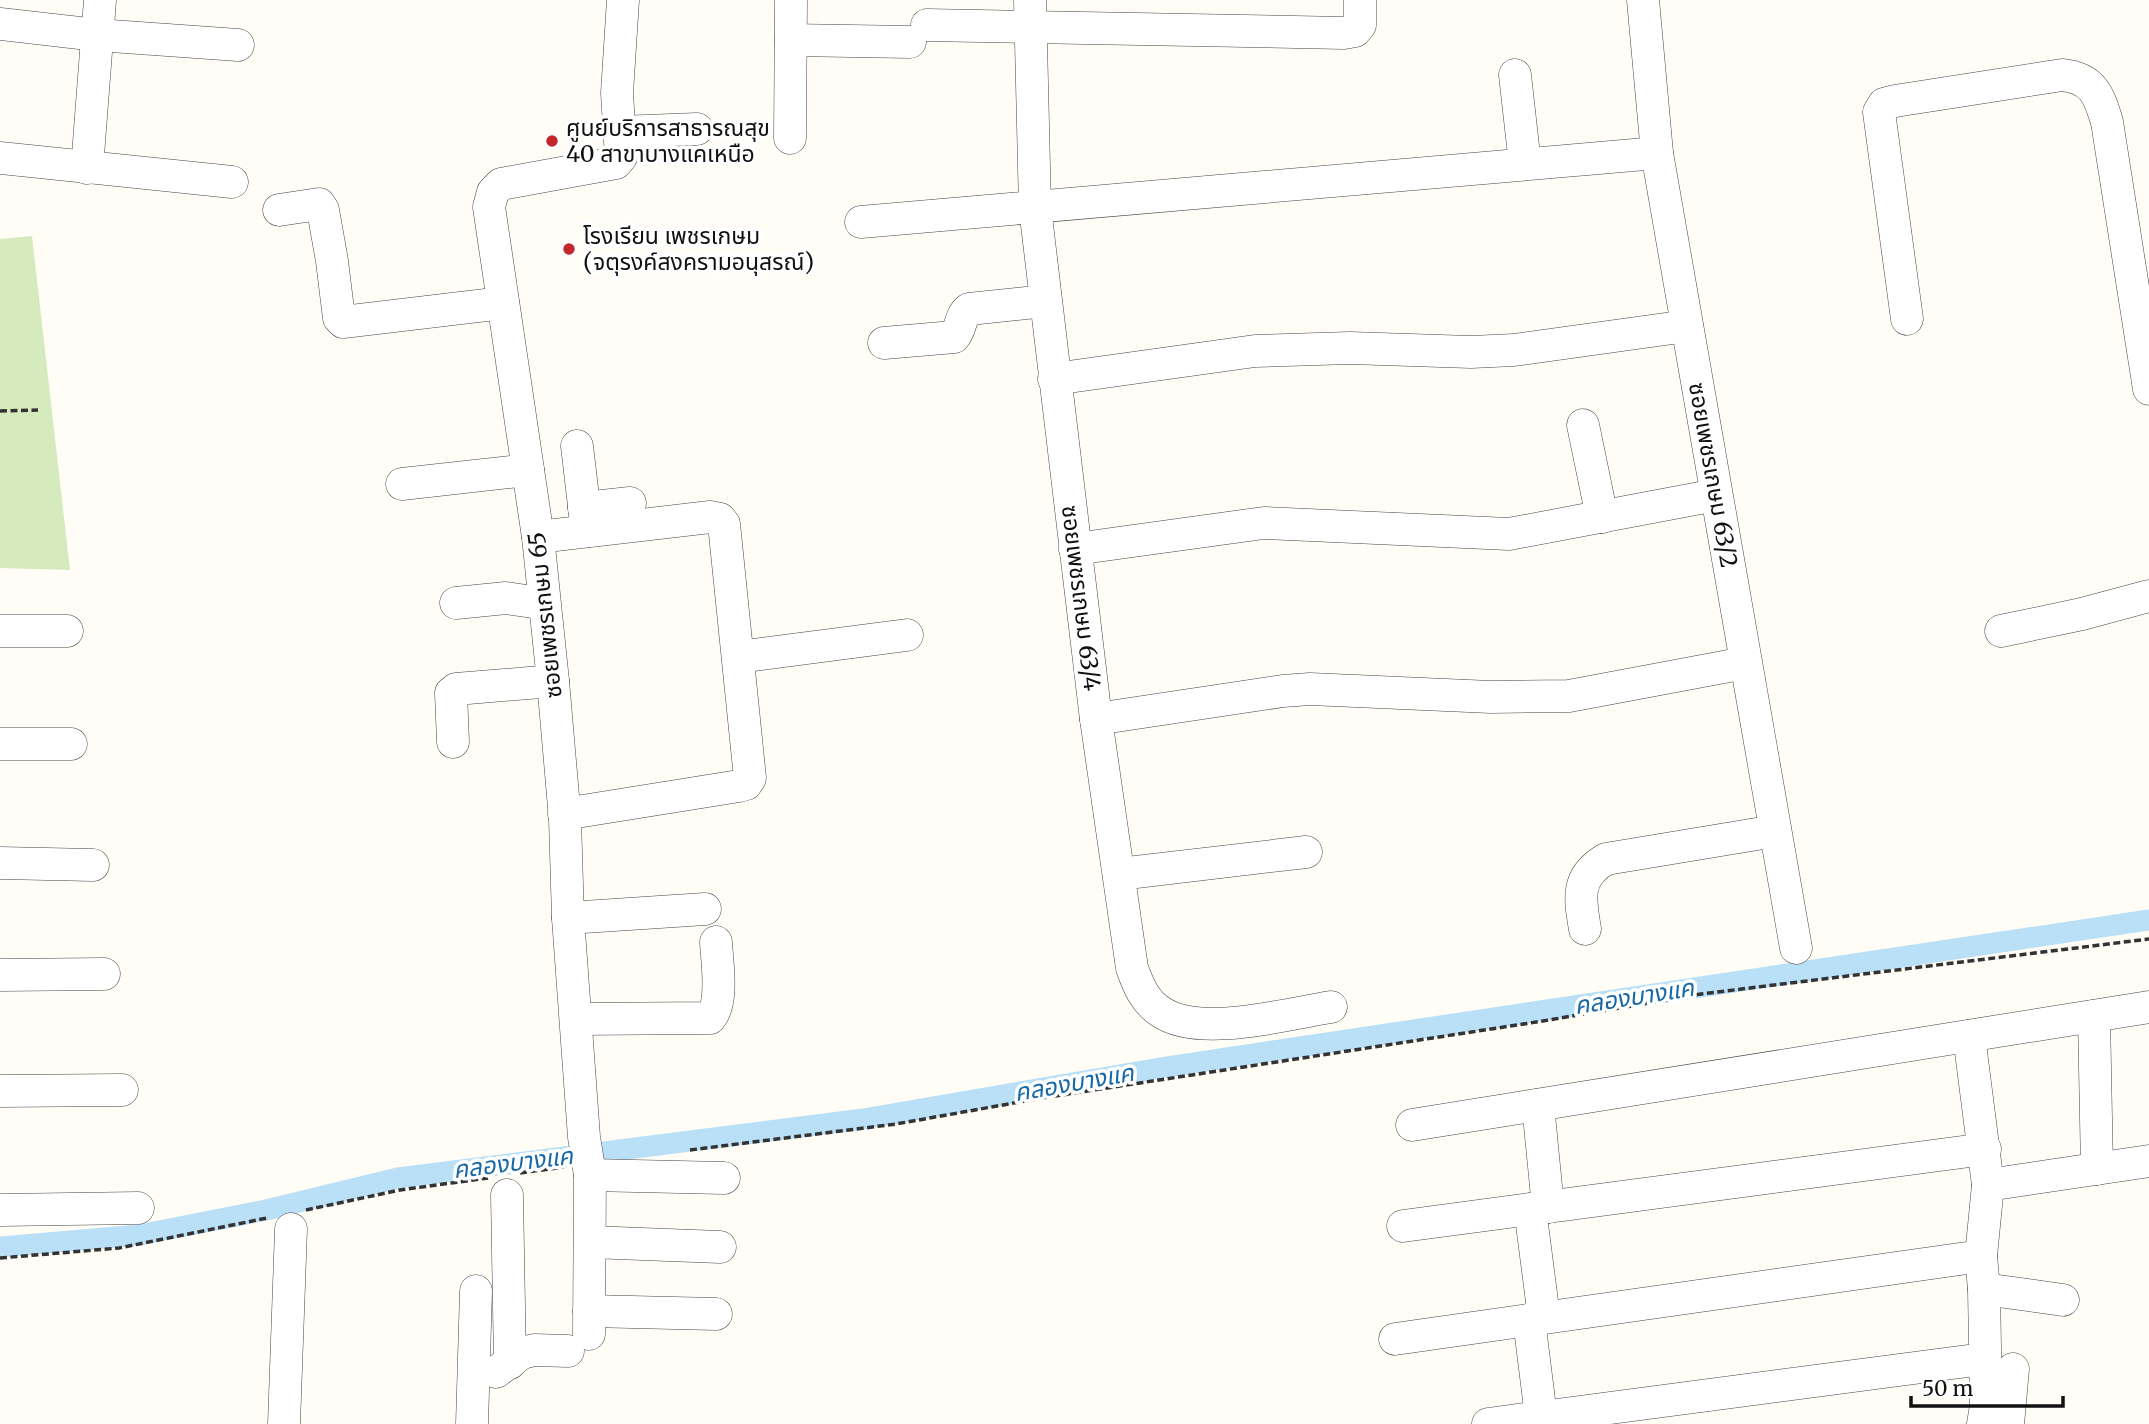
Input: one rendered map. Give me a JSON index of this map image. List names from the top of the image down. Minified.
{"streets":{"street":["ซอยเพชรเกษม 63/2","ซอยเพชรเกษม 63/4","ซอยเพชรเกษม 65"]},"water":["คลองบางแค"],"places":["ศูนย์บริการสาธารณสุข 40 สาขาบางแคเหนือ","โรงเรียน เพชรเกษม (จตุรงค์สงครามอนุสรณ์)"],"scale_bar":"50 m"}
